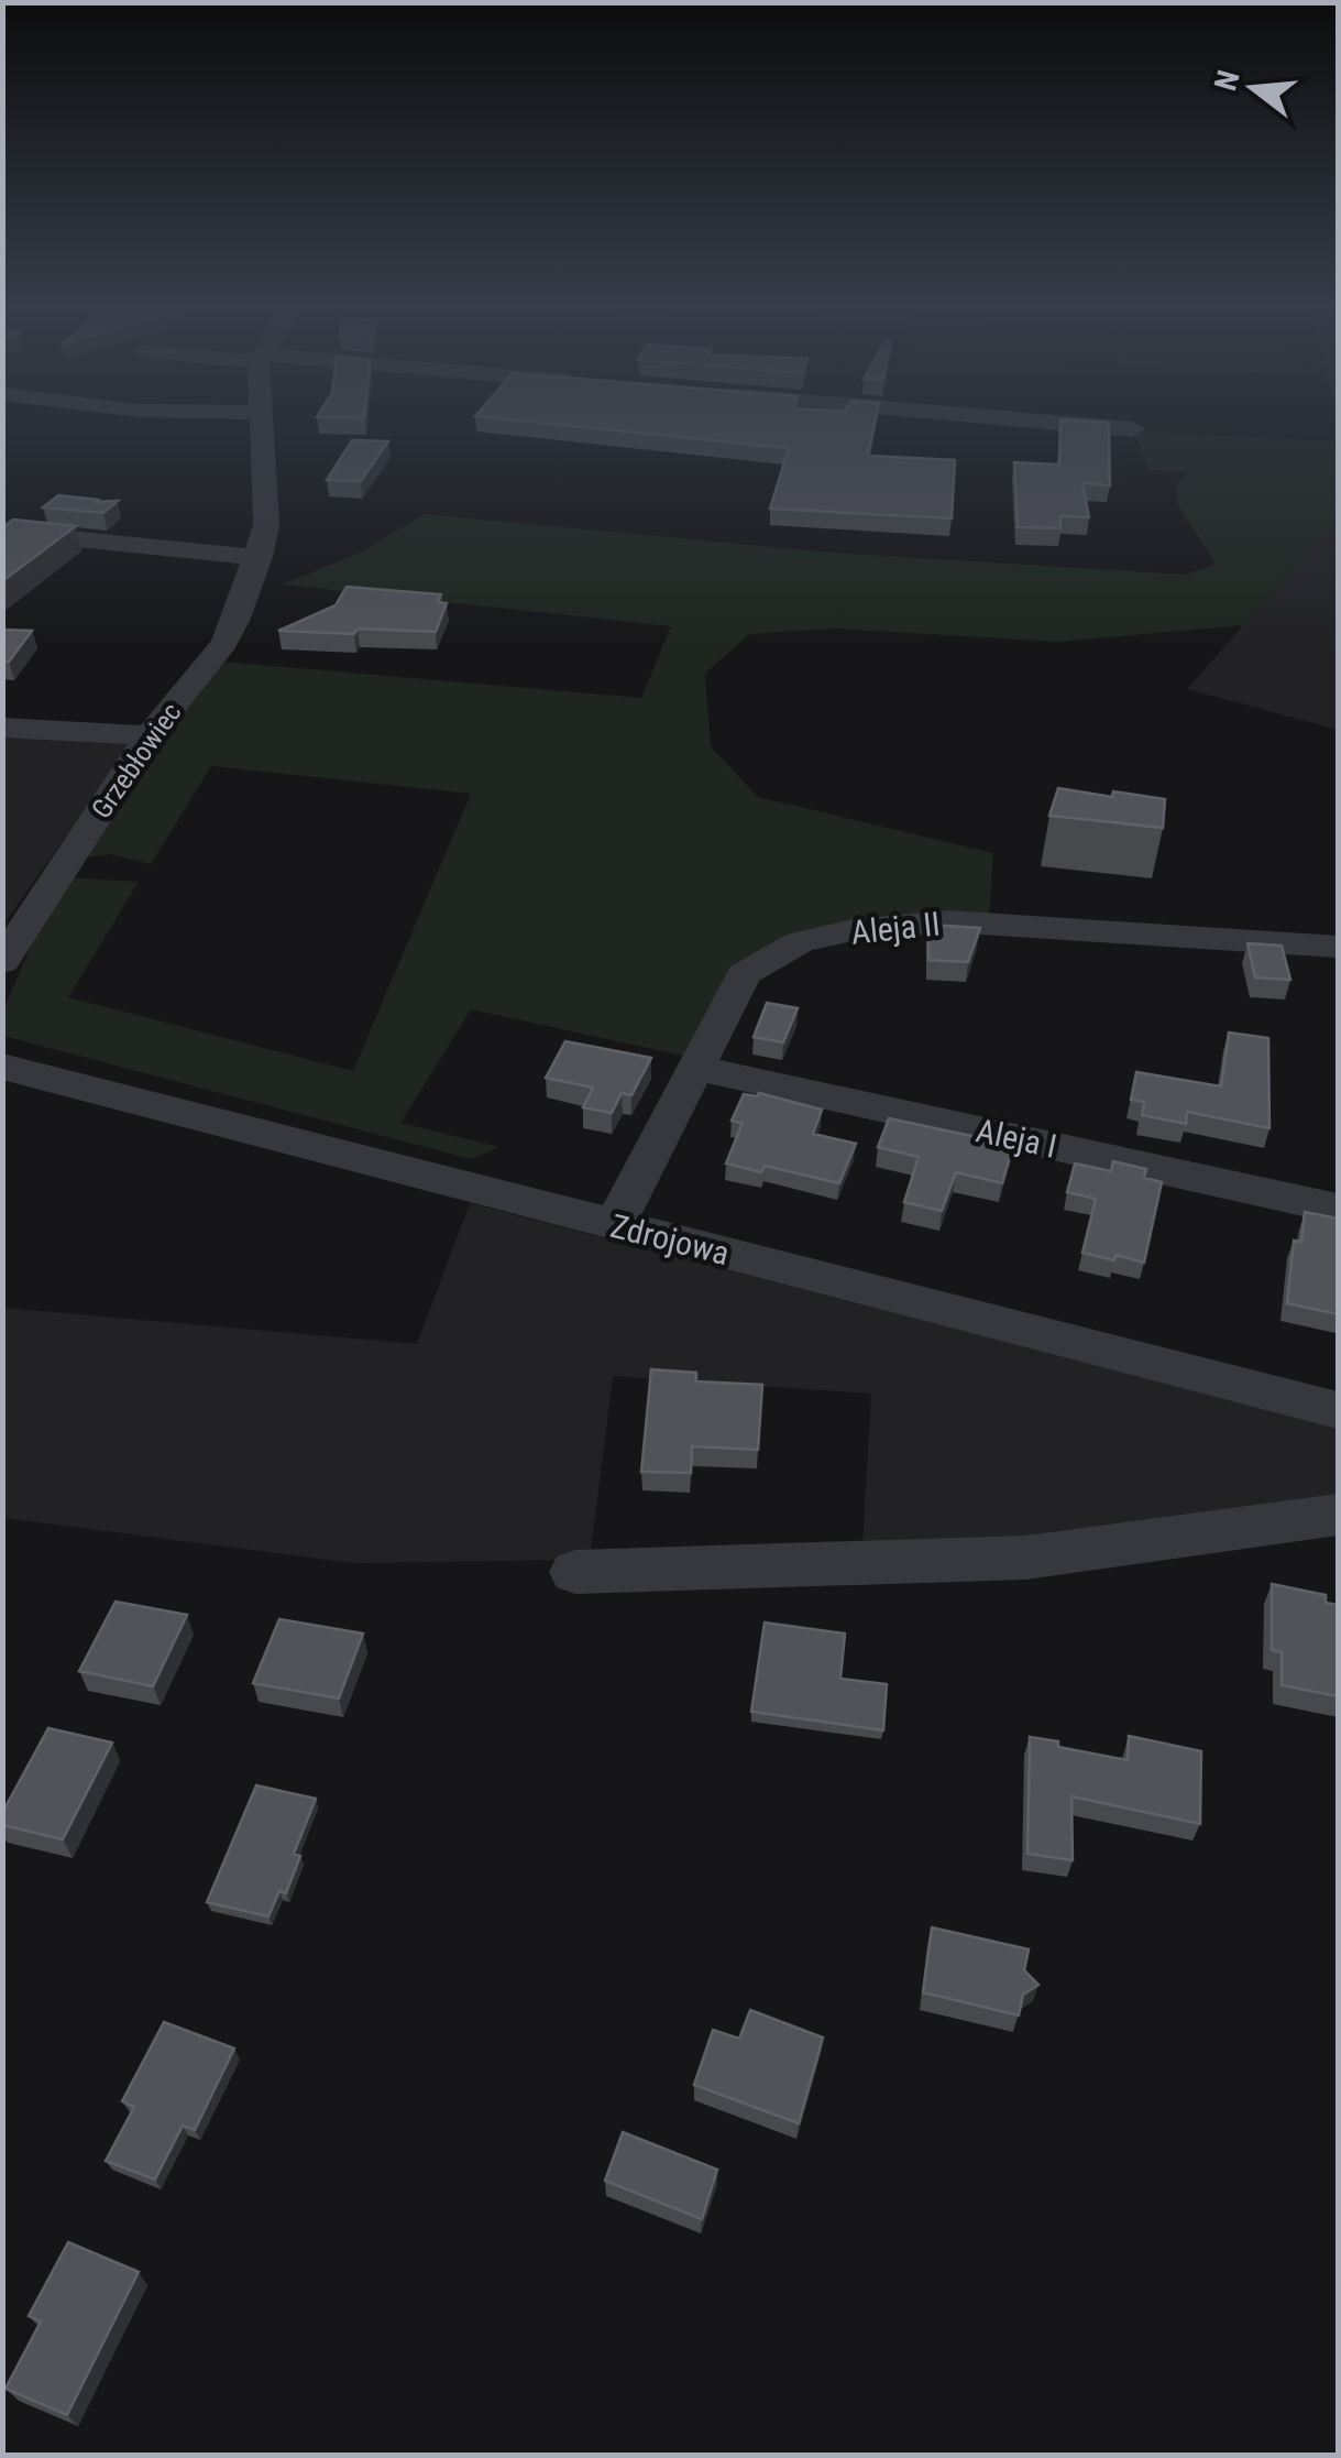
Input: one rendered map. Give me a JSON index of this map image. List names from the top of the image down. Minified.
{"streets":{"street":["Grzebłowiec","Aleja II","Aleja I","Zdrojowa"]},"crossings":[["Aleja II","Aleja I"],["Aleja II","Zdrojowa"]],"north":"left"}
